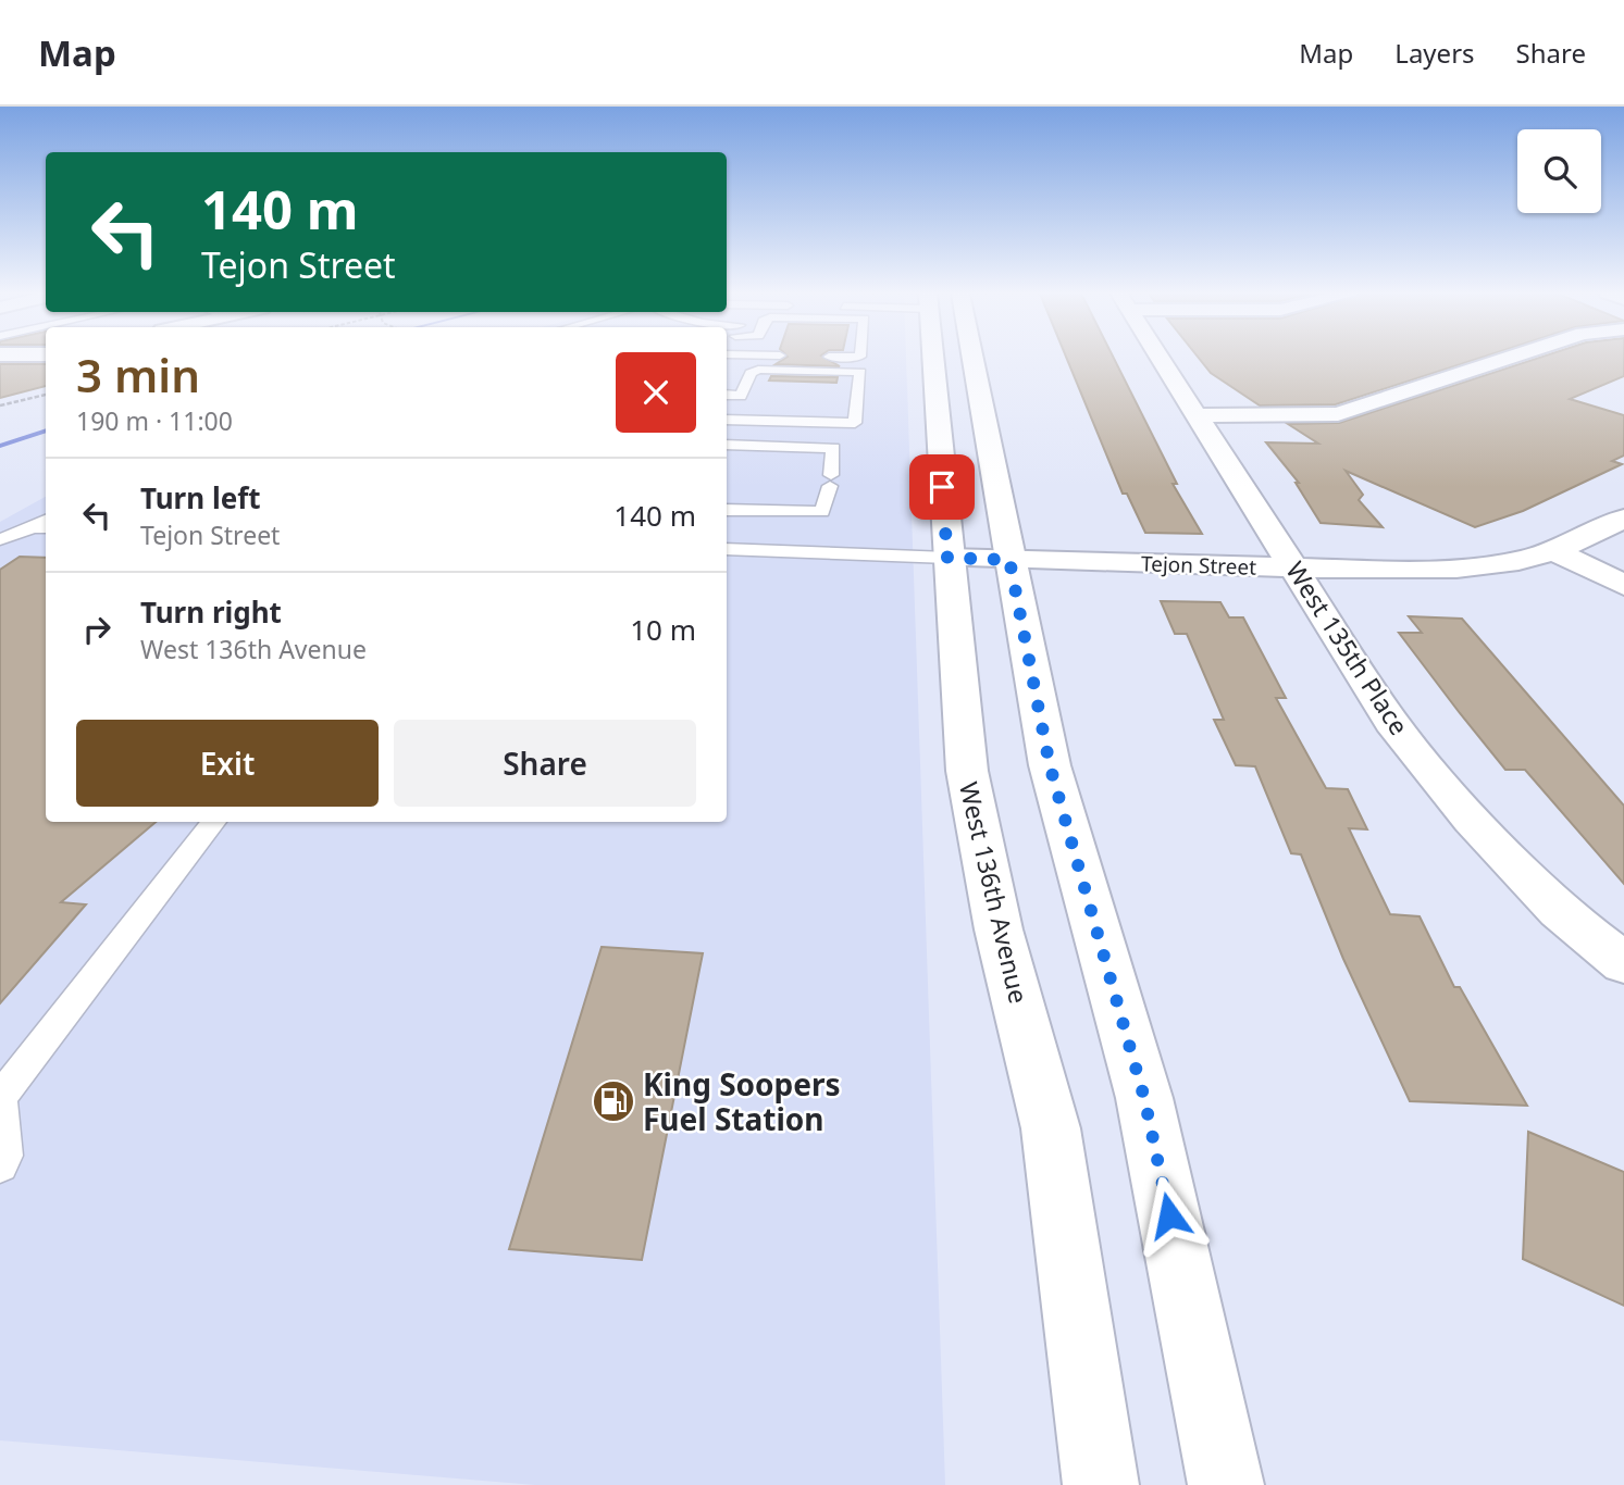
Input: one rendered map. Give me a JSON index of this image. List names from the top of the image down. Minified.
{"streets":{"street":["Tejon Street","West 135th Place","West 136th Avenue"]},"crossings":[["Tejon Street","West 135th Place"],["Tejon Street","West 136th Avenue"]],"places":{"fuel station":["King Soopers Fuel Station"]},"page":{"header":"Map","nav":["Map","Layers","Share"],"turn":["140 m","Tejon Street"],"heading":["3 min","190 m · 11:00"],"list":[{"name":"Turn left","note":"Tejon Street","value":"140 m"},{"name":"Turn right","note":"West 136th Avenue","value":"10 m"}],"buttons":["Exit","Share"]}}
